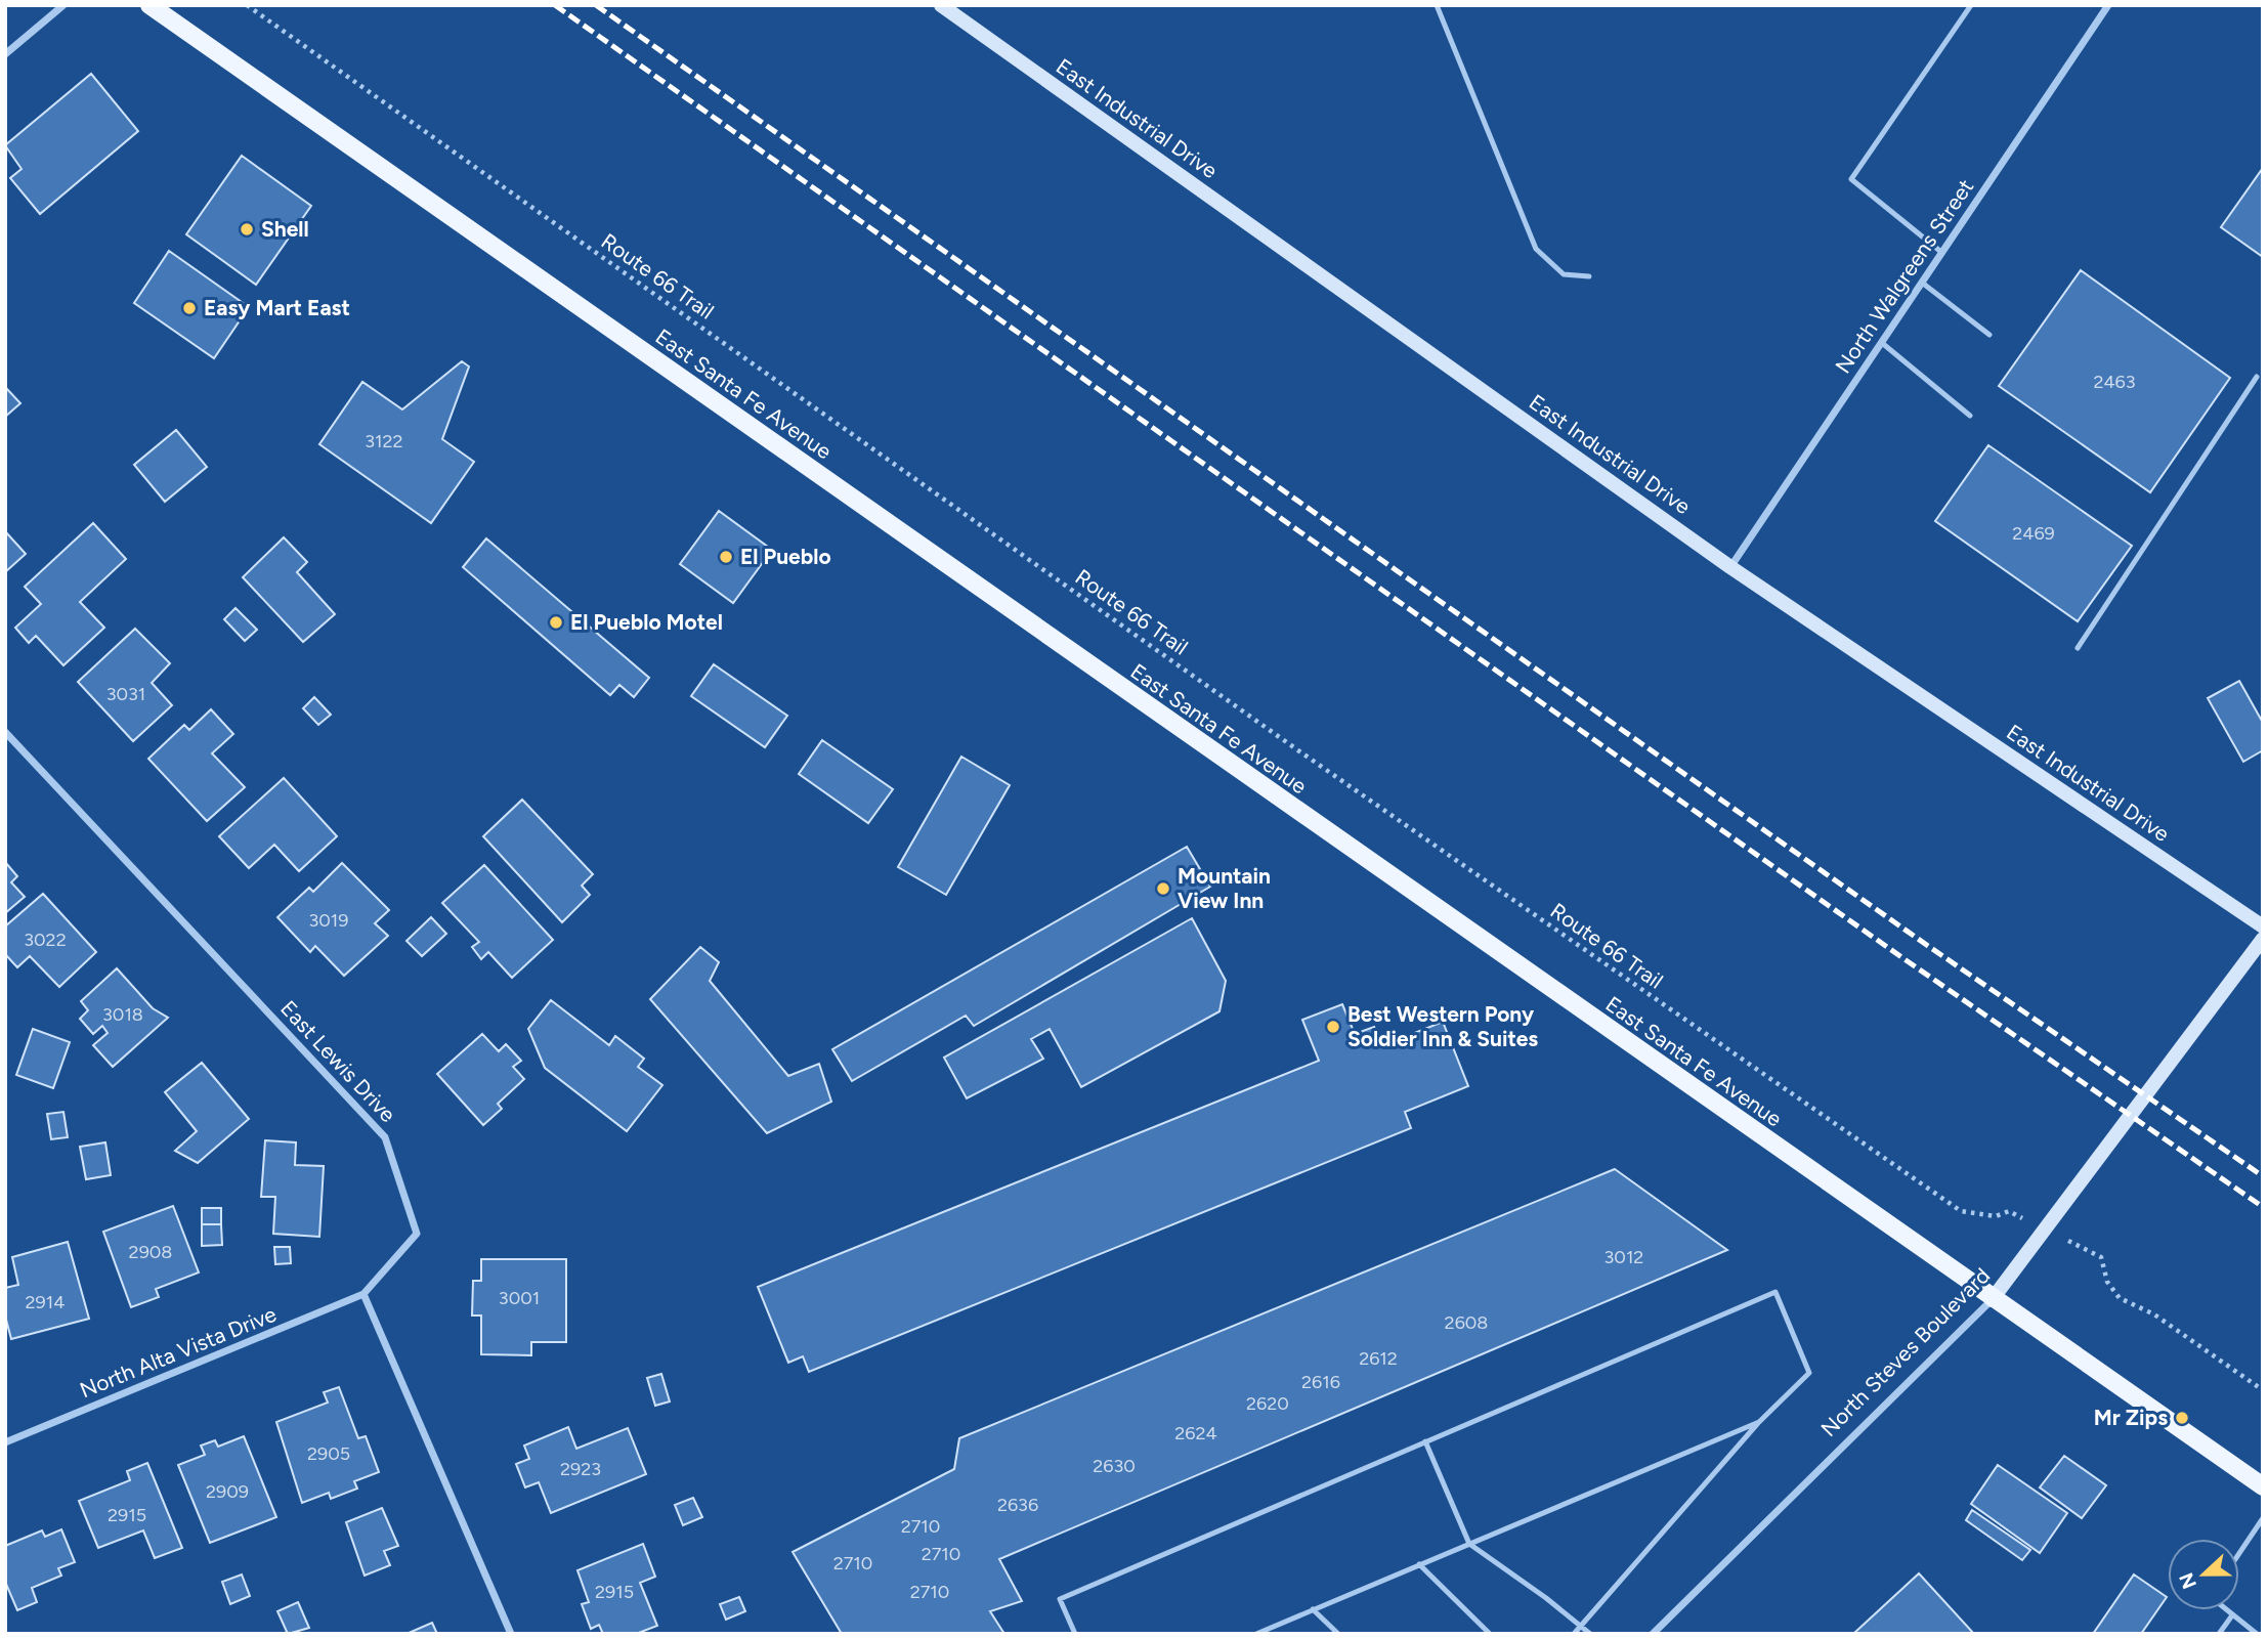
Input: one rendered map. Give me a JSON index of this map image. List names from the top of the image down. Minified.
{"streets":{"main road":["East Santa Fe Avenue"],"street":["East Industrial Drive","North Walgreens Street","East Lewis Drive","North Alta Vista Drive","North Steves Boulevard"],"path":["Route 66 Trail"]},"crossings":[["East Industrial Drive","North Walgreens Street"],["East Santa Fe Avenue","North Steves Boulevard"],["East Lewis Drive","North Alta Vista Drive"]],"places":["Shell","Easy Mart East","El Pueblo","El Pueblo Motel","Mountain View Inn","Best Western Pony Soldier Inn & Suites","Mr Zips"],"house_numbers":["2463","3122","2469","3031","3019","3022","3018","2908","3012","3001","2914","2608","2612","2616","2620","2624","2905","2630","2923","2909","2636","2915","2710","2710","2710","2915","2710"],"north":"left"}
